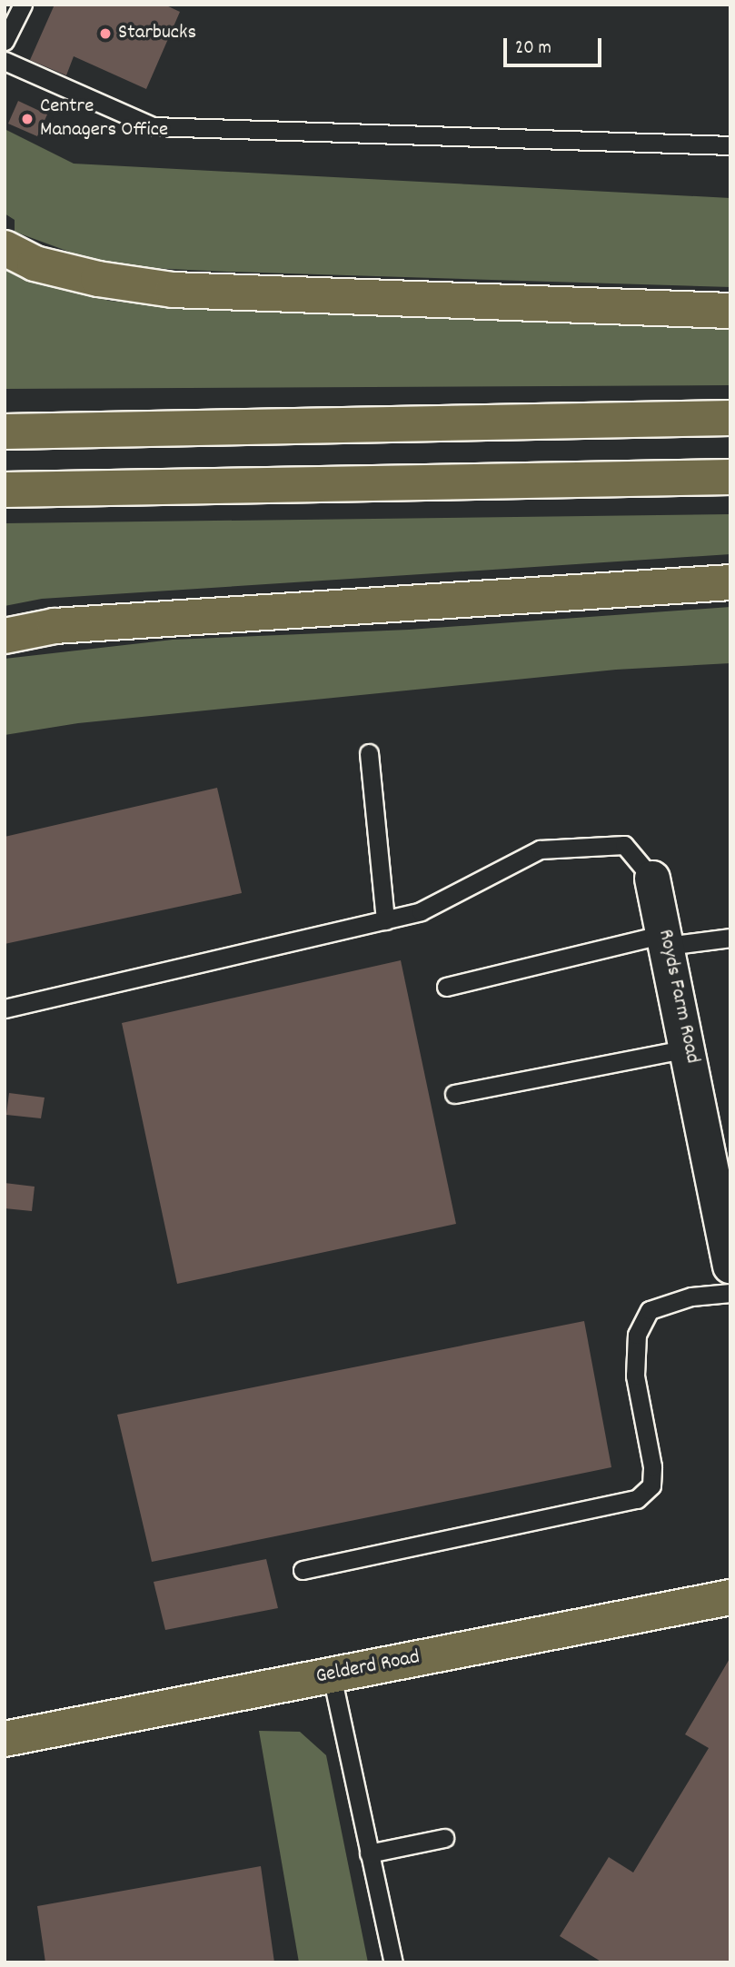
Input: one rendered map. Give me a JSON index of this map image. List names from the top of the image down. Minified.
{"streets":{"main road":["Gelderd Road"],"street":["Royds Farm Road"]},"places":["Starbucks","Centre Managers Office"],"scale_bar":"20 m"}
